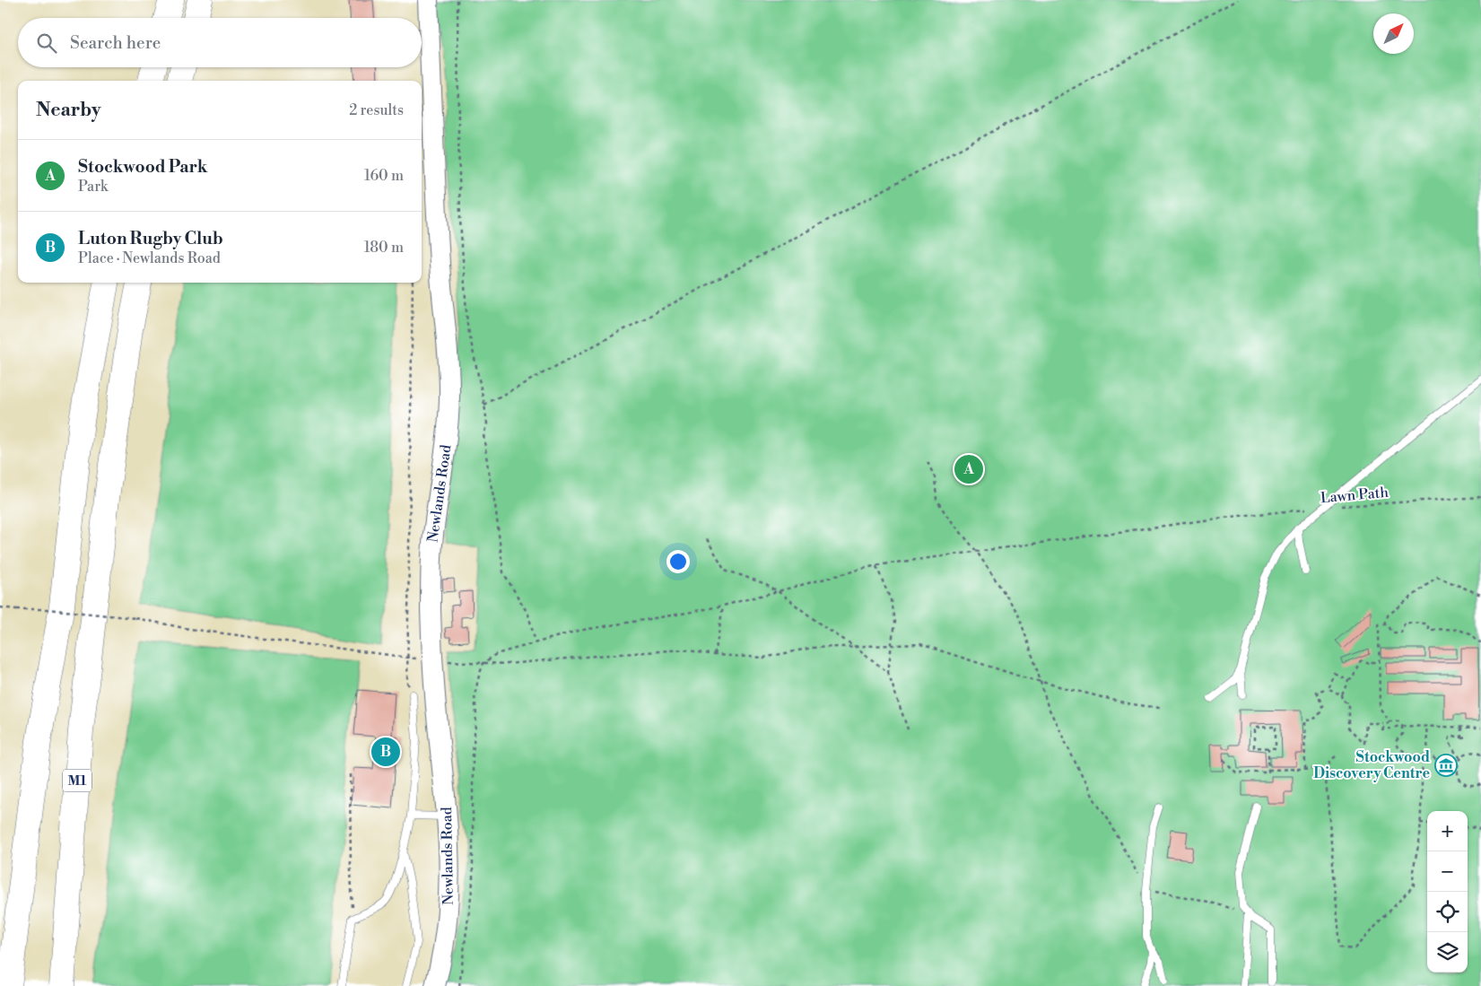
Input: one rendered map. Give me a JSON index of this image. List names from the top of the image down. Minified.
{"streets":{"highway":["M1"],"main road":["Newlands Road"],"path":["Lawn Path"]},"places":{"museum":["Stockwood Discovery Centre"]},"north":"top right","page":{"search":"Search here","heading":["Nearby","2 results"],"list":[{"mark":"A","name":"Stockwood Park","note":"Park","value":"160 m"},{"mark":"B","name":"Luton Rugby Club","note":"Place · Newlands Road","value":"180 m"}],"pins":["A","B"],"map_buttons":["+","−"]}}
